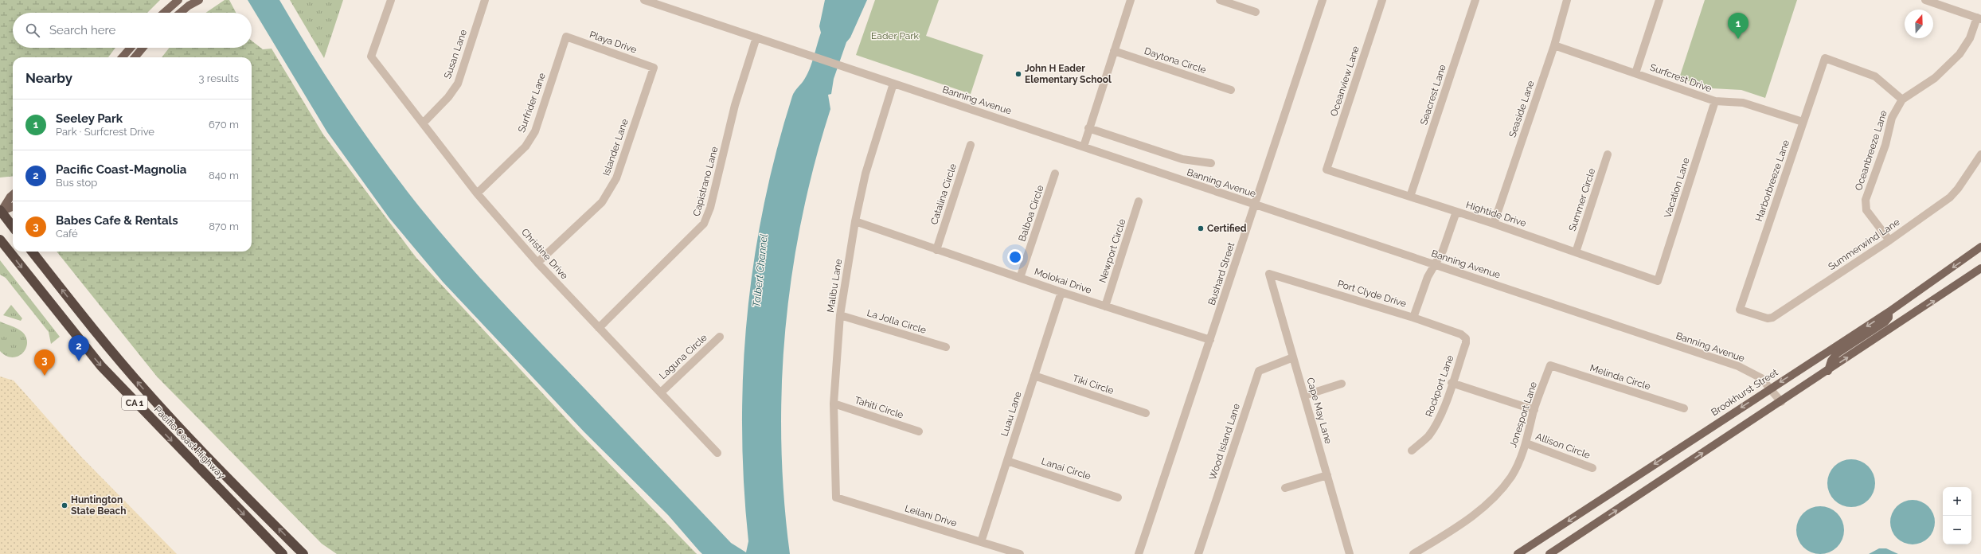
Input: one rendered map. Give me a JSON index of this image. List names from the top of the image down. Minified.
{"streets":{"highway":["CA 1","Pacific Coast Highway"],"main road":["Brookhurst Street"],"street":["Playa Drive","Susan Lane","Daytona Circle","Surfcrest Drive","Oceanview Lane","Seacrest Lane","Banning Avenue","Surfrider Lane","Seaside Lane","Islander Lane","Oceanbreeze Lane","Harborbreeze Lane","Capistrano Lane","Vacation Lane","Catalina Circle","Summer Circle","Balboa Circle","Hightide Drive","Summerwind Lane","Newport Circle","Christine Drive","Bushard Street","Molokai Drive","Malibu Lane","Port Clyde Drive","La Jolla Circle","Laguna Circle","Melinda Circle","Tiki Circle","Rockport Lane","Tahiti Circle","Cape May Lane","Luau Lane","Jonesport Lane","Wood Island Lane","Allison Circle","Lanai Circle","Leilani Drive"]},"crossings":[["Playa Drive","Surfrider Lane"],["Playa Drive","Islander Lane"],["Susan Lane","Christine Drive"],["Surfcrest Drive","Seaside Lane"],["Surfcrest Drive","Harborbreeze Lane"],["Surfcrest Drive","Vacation Lane"],["Oceanview Lane","Hightide Drive"],["Seacrest Lane","Hightide Drive"],["Banning Avenue","Capistrano Lane"],["Banning Avenue","Bushard Street"],["Banning Avenue","Malibu Lane"],["Banning Avenue","Brookhurst Street"],["Surfrider Lane","Christine Drive"],["Seaside Lane","Hightide Drive"],["Islander Lane","Christine Drive"],["Oceanbreeze Lane","Harborbreeze Lane"],["Oceanbreeze Lane","Summerwind Lane"],["Harborbreeze Lane","Summerwind Lane"],["Capistrano Lane","Christine Drive"],["Vacation Lane","Hightide Drive"],["Catalina Circle","Molokai Drive"],["Summer Circle","Hightide Drive"],["Balboa Circle","Molokai Drive"],["Newport Circle","Molokai Drive"],["Christine Drive","Laguna Circle"],["Bushard Street","Molokai Drive"],["Molokai Drive","Malibu Lane"],["Molokai Drive","Luau Lane"],["Malibu Lane","La Jolla Circle"],["Malibu Lane","Tahiti Circle"],["Malibu Lane","Leilani Drive"],["Port Clyde Drive","Rockport Lane"],["Port Clyde Drive","Cape May Lane"],["Melinda Circle","Jonesport Lane"],["Tiki Circle","Luau Lane"],["Cape May Lane","Wood Island Lane"],["Luau Lane","Lanai Circle"],["Luau Lane","Leilani Drive"],["Jonesport Lane","Allison Circle"]],"water":["Talbert Channel"],"parks":["Eader Park"],"places":["John H Eader Elementary School","Certified","Huntington State Beach"],"north":"top","page":{"pins":["1","2","3"],"search":"Search here","heading":["Nearby","3 results"],"list":[{"mark":"1","name":"Seeley Park","note":"Park · Surfcrest Drive","value":"670 m"},{"mark":"2","name":"Pacific Coast-Magnolia","note":"Bus stop","value":"840 m"},{"mark":"3","name":"Babes Cafe & Rentals","note":"Café","value":"870 m"}],"map_buttons":["+","−"]}}
